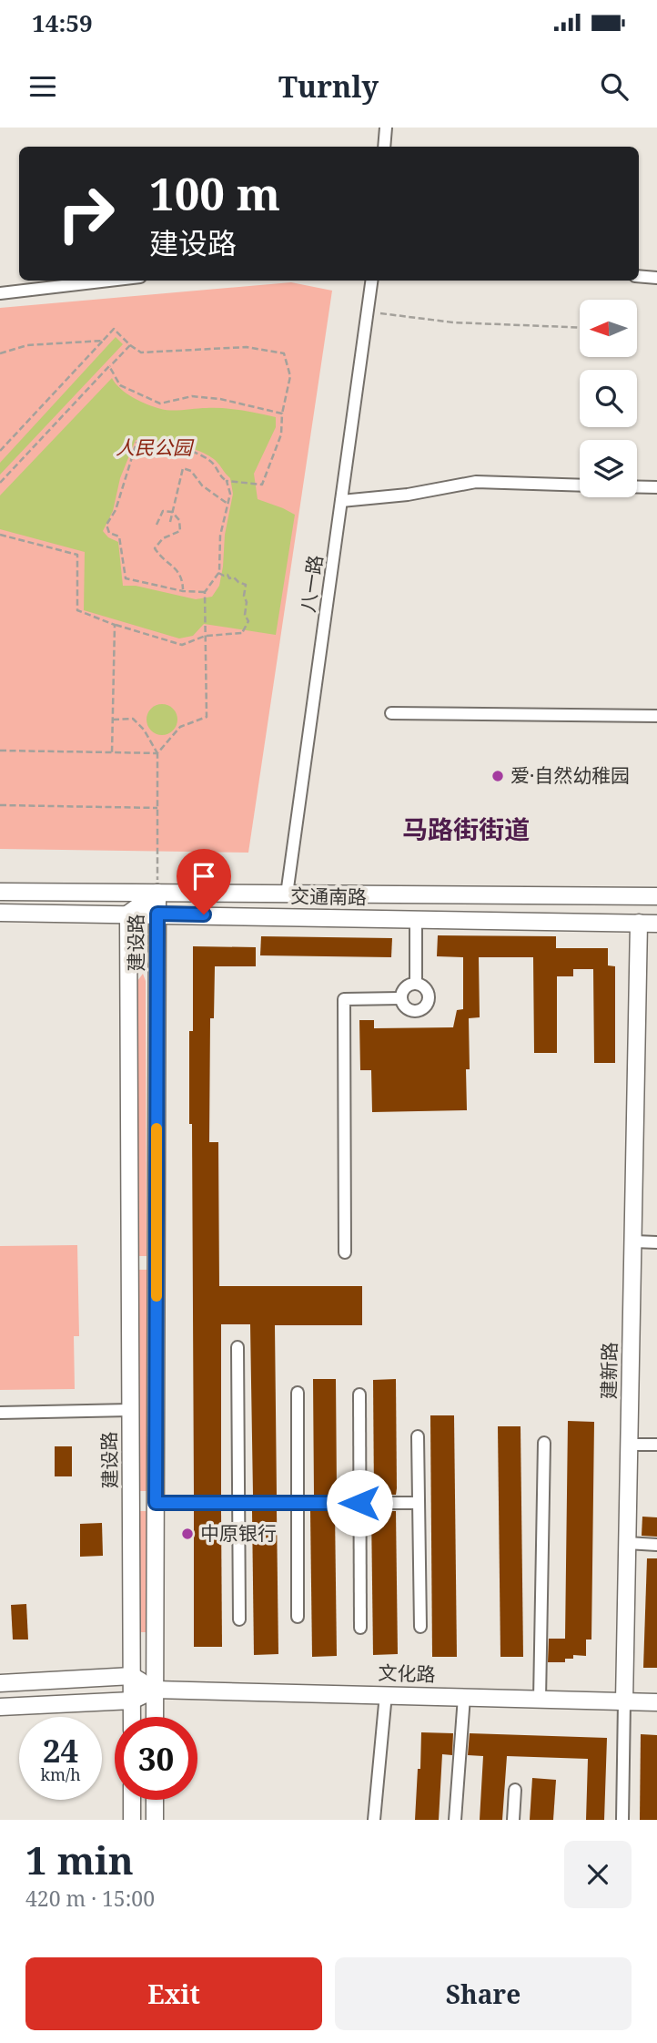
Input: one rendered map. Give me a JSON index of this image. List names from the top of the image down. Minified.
{"streets":{"street":["八一路","交通南路","建设路","建新路","文化路"]},"crossings":[["八一路","交通南路"],["交通南路","建设路"],["交通南路","建新路"],["建设路","文化路"],["建新路","文化路"]],"districts":["马路街街道"],"parks":["人民公园"],"places":["爱·自然幼稚园","中原银行"],"north":"left","page":{"status":"14:59","header":"Turnly","turn":["100 m","建设路"],"speed":"24 km/h","limit":"30","heading":["1 min","420 m · 15:00"],"buttons":["Exit","Share"]}}
